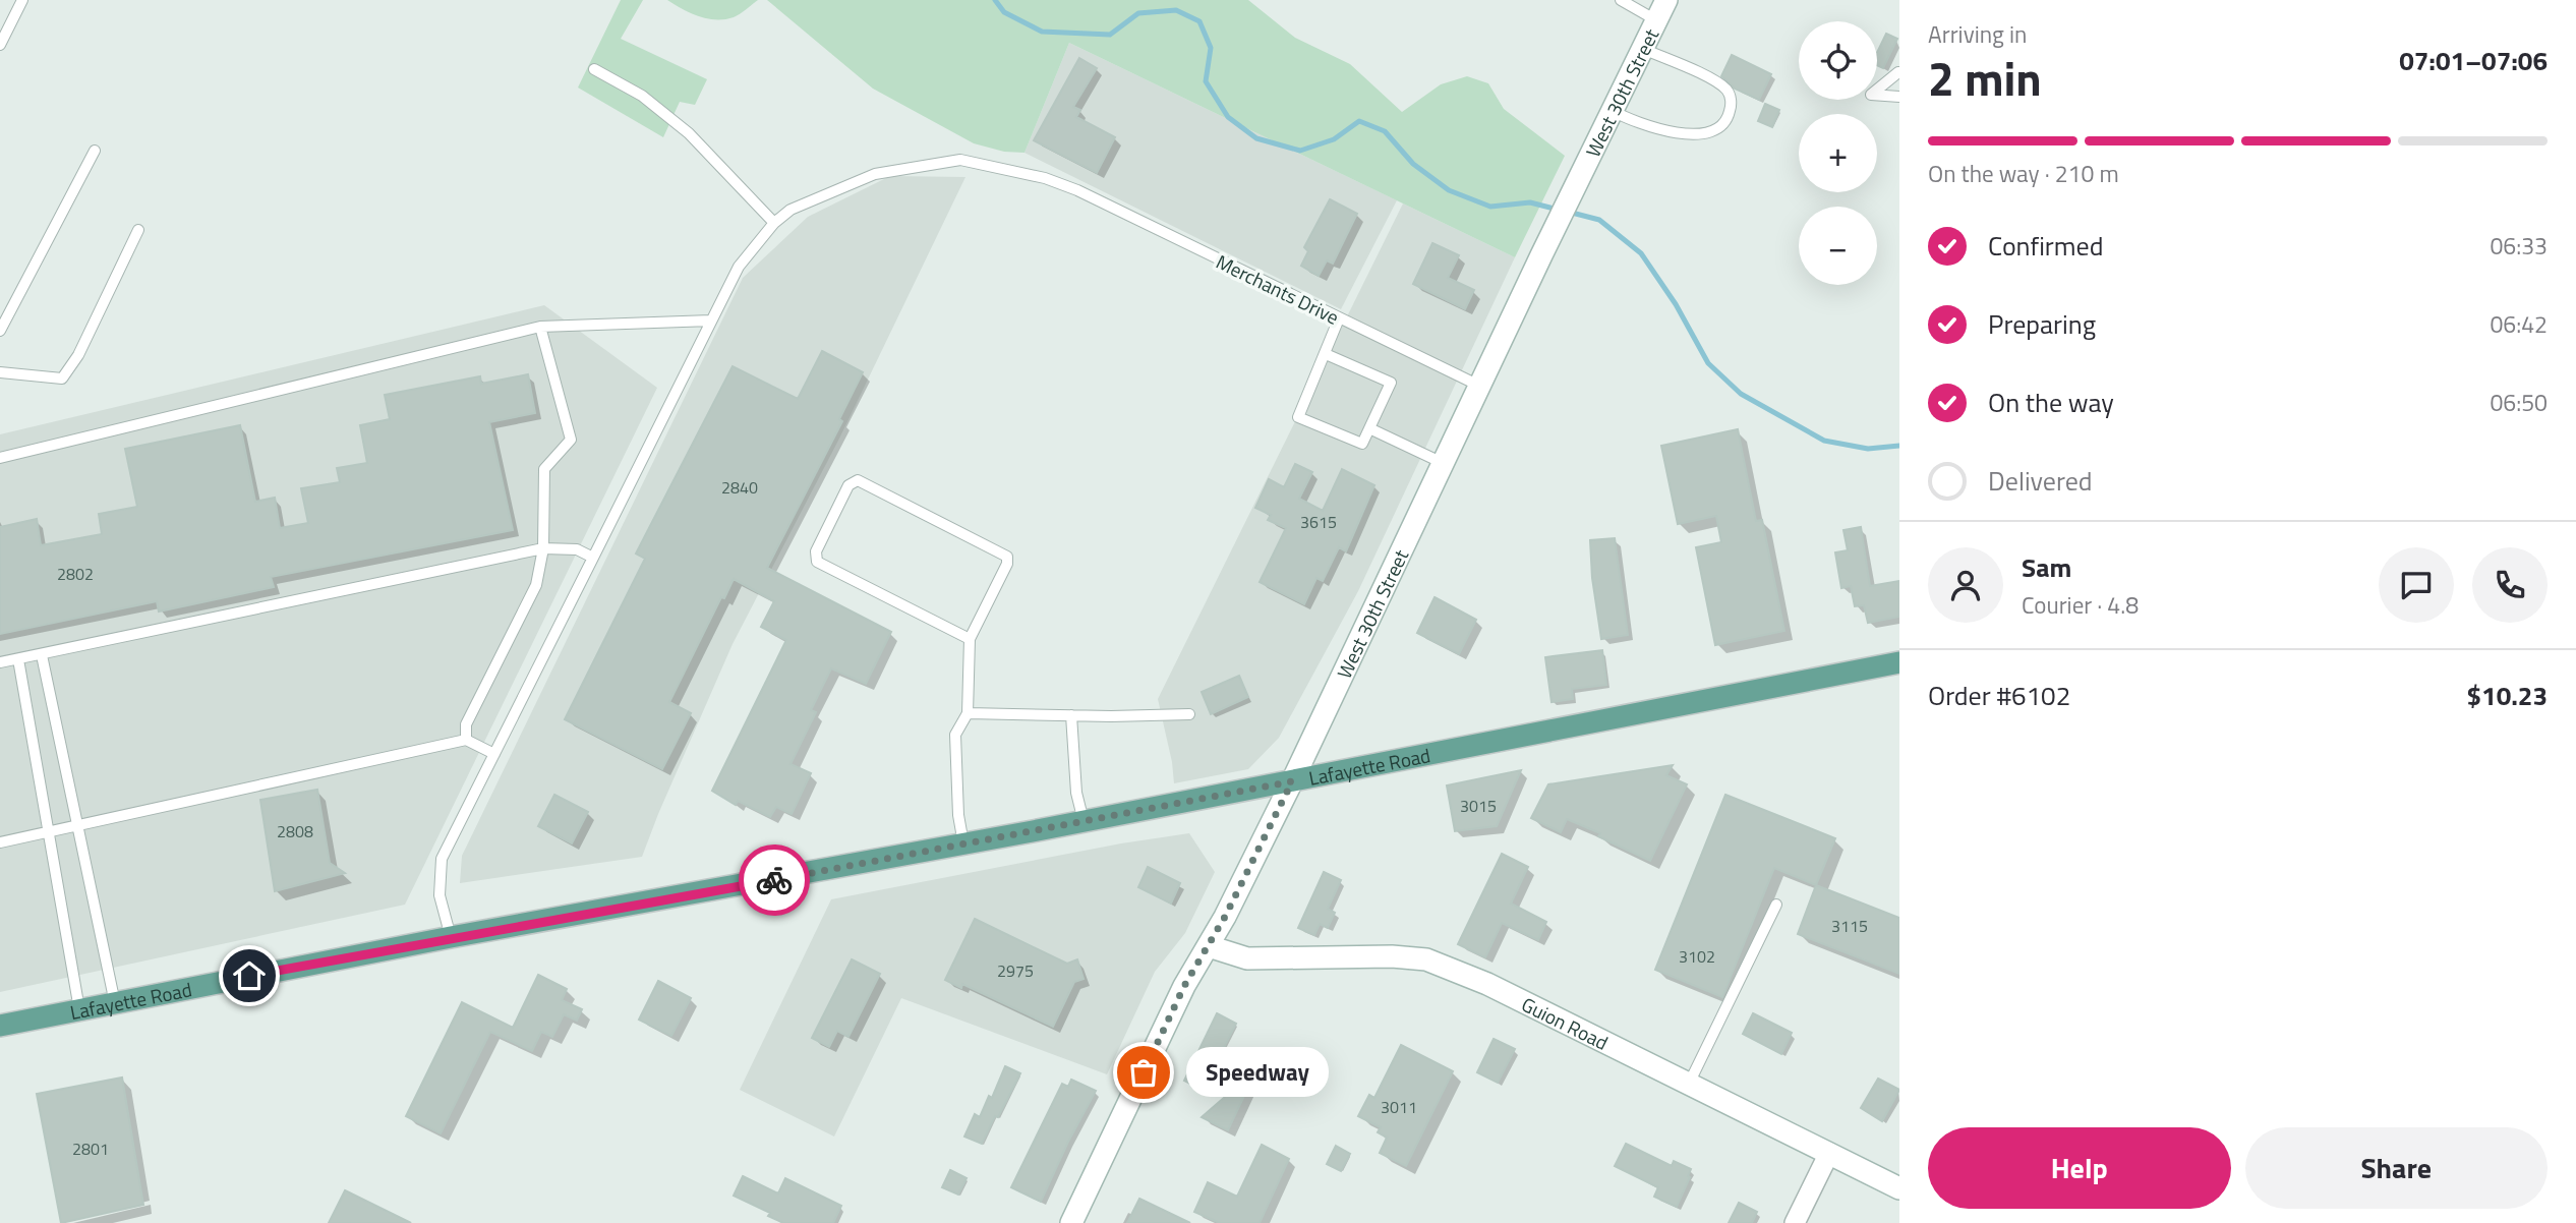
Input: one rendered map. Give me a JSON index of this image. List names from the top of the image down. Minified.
{"streets":{"main road":["West 30th Street","Lafayette Road","Guion Road"],"lane":["Merchants Drive"]},"crossings":[["West 30th Street","Merchants Drive"],["West 30th Street","Lafayette Road"],["West 30th Street","Guion Road"],["Merchants Drive","Lafayette Road"]],"places":["Speedway"],"house_numbers":["2840","3615","2802","3015","2808","3115","3102","2975","3011","2801"],"page":{"heading":["2 min","Arriving in","07:01–07:06"],"panel":["Sam","Courier · 4.8","Order #6102","$10.23"],"map_buttons":["+","−"],"bar":"On the way · 210 m","list":[["Confirmed","06:33"],["Preparing","06:42"],["On the way","06:50"],"Delivered"],"bubble":"Speedway","buttons":["Help","Share"]}}
